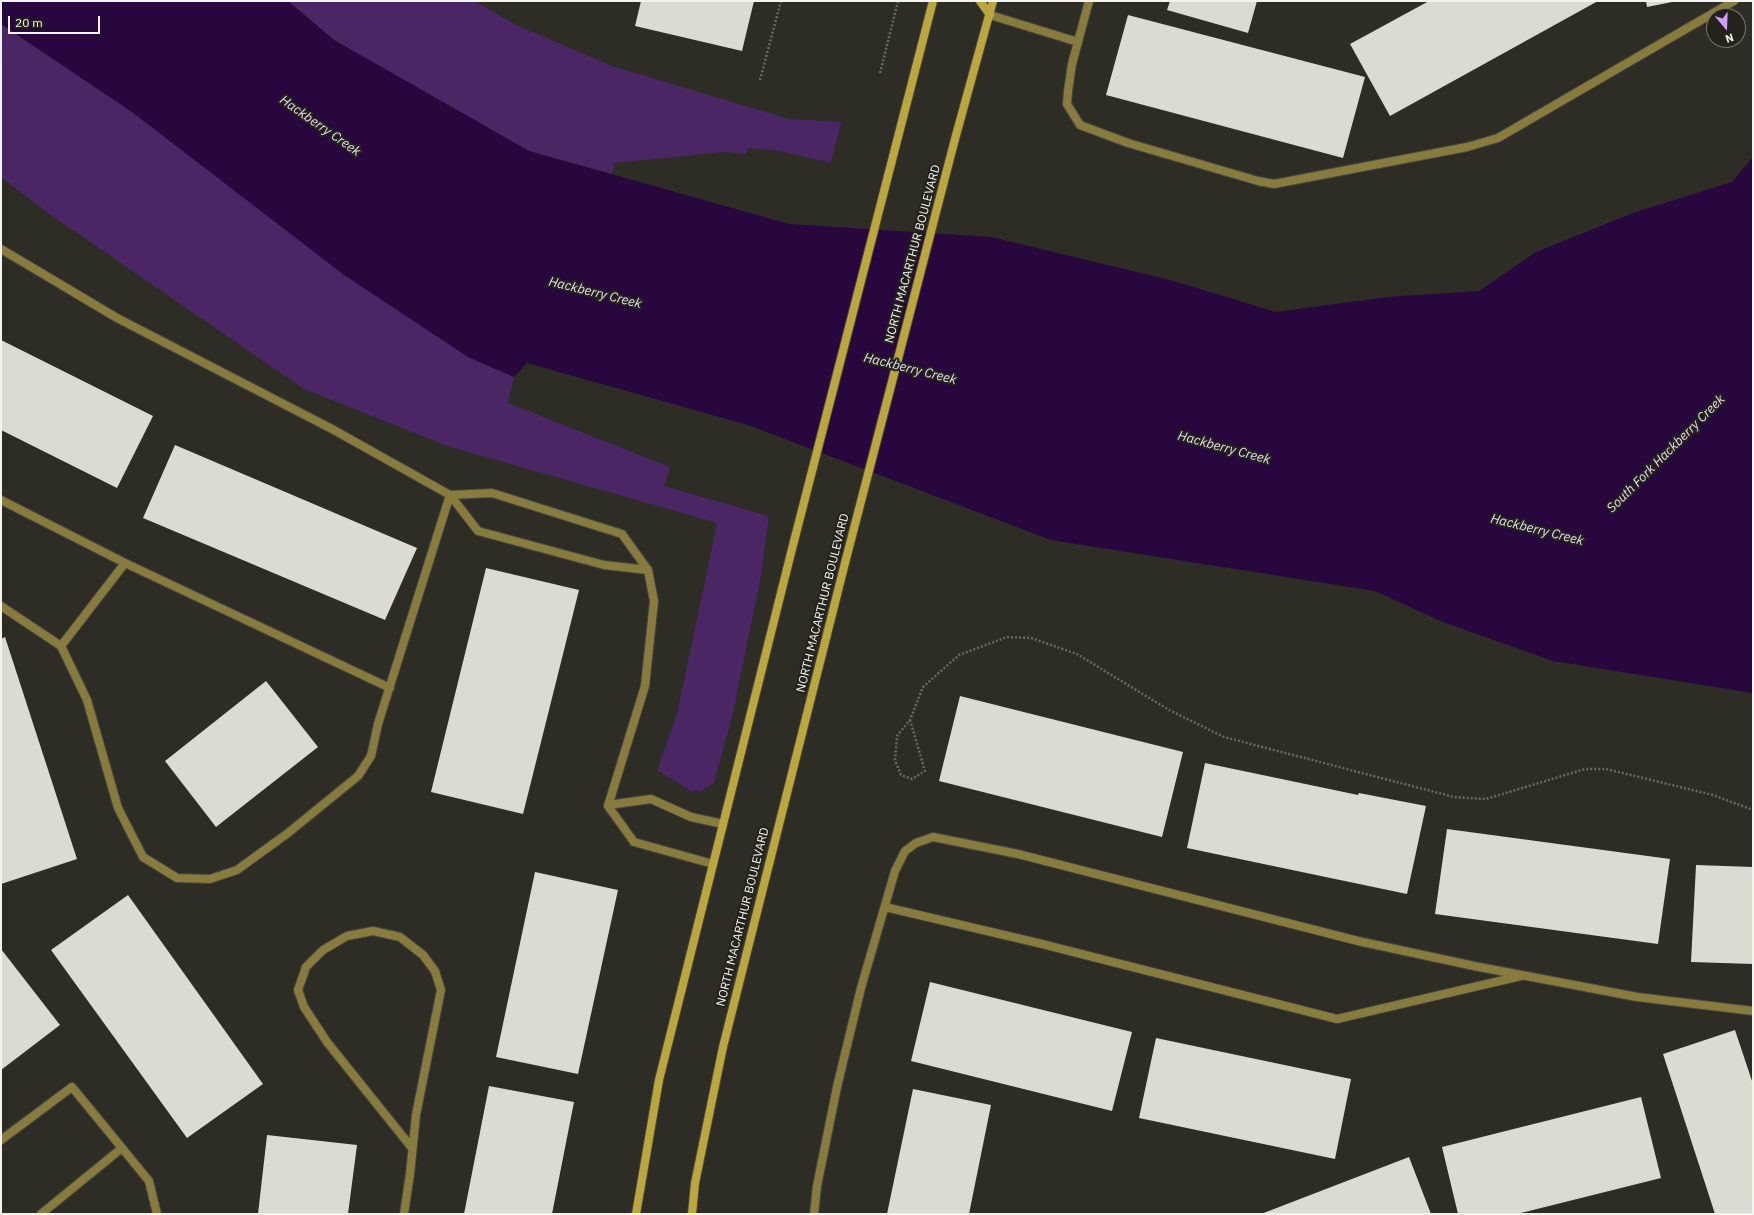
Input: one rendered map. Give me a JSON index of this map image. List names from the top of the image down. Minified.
{"streets":{"main road":["NORTH MACARTHUR BOULEVARD"]},"water":["Hackberry Creek","South Fork Hackberry Creek"],"scale_bar":"20 m","north":"bottom"}
